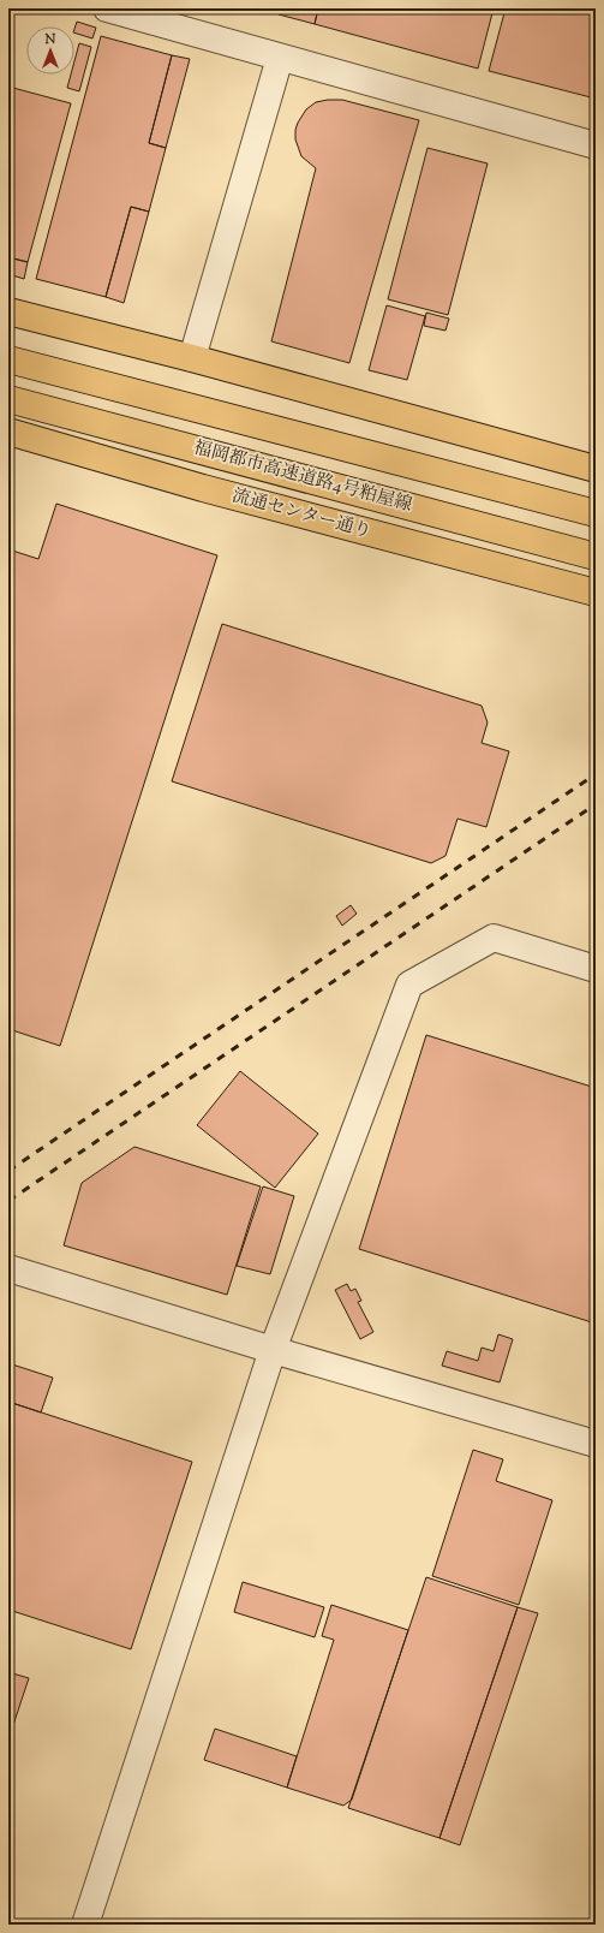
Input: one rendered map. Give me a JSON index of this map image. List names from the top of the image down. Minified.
{"streets":{"highway":["福岡都市高速道路4号粕屋線","流通センター通り"]},"north":"top"}
